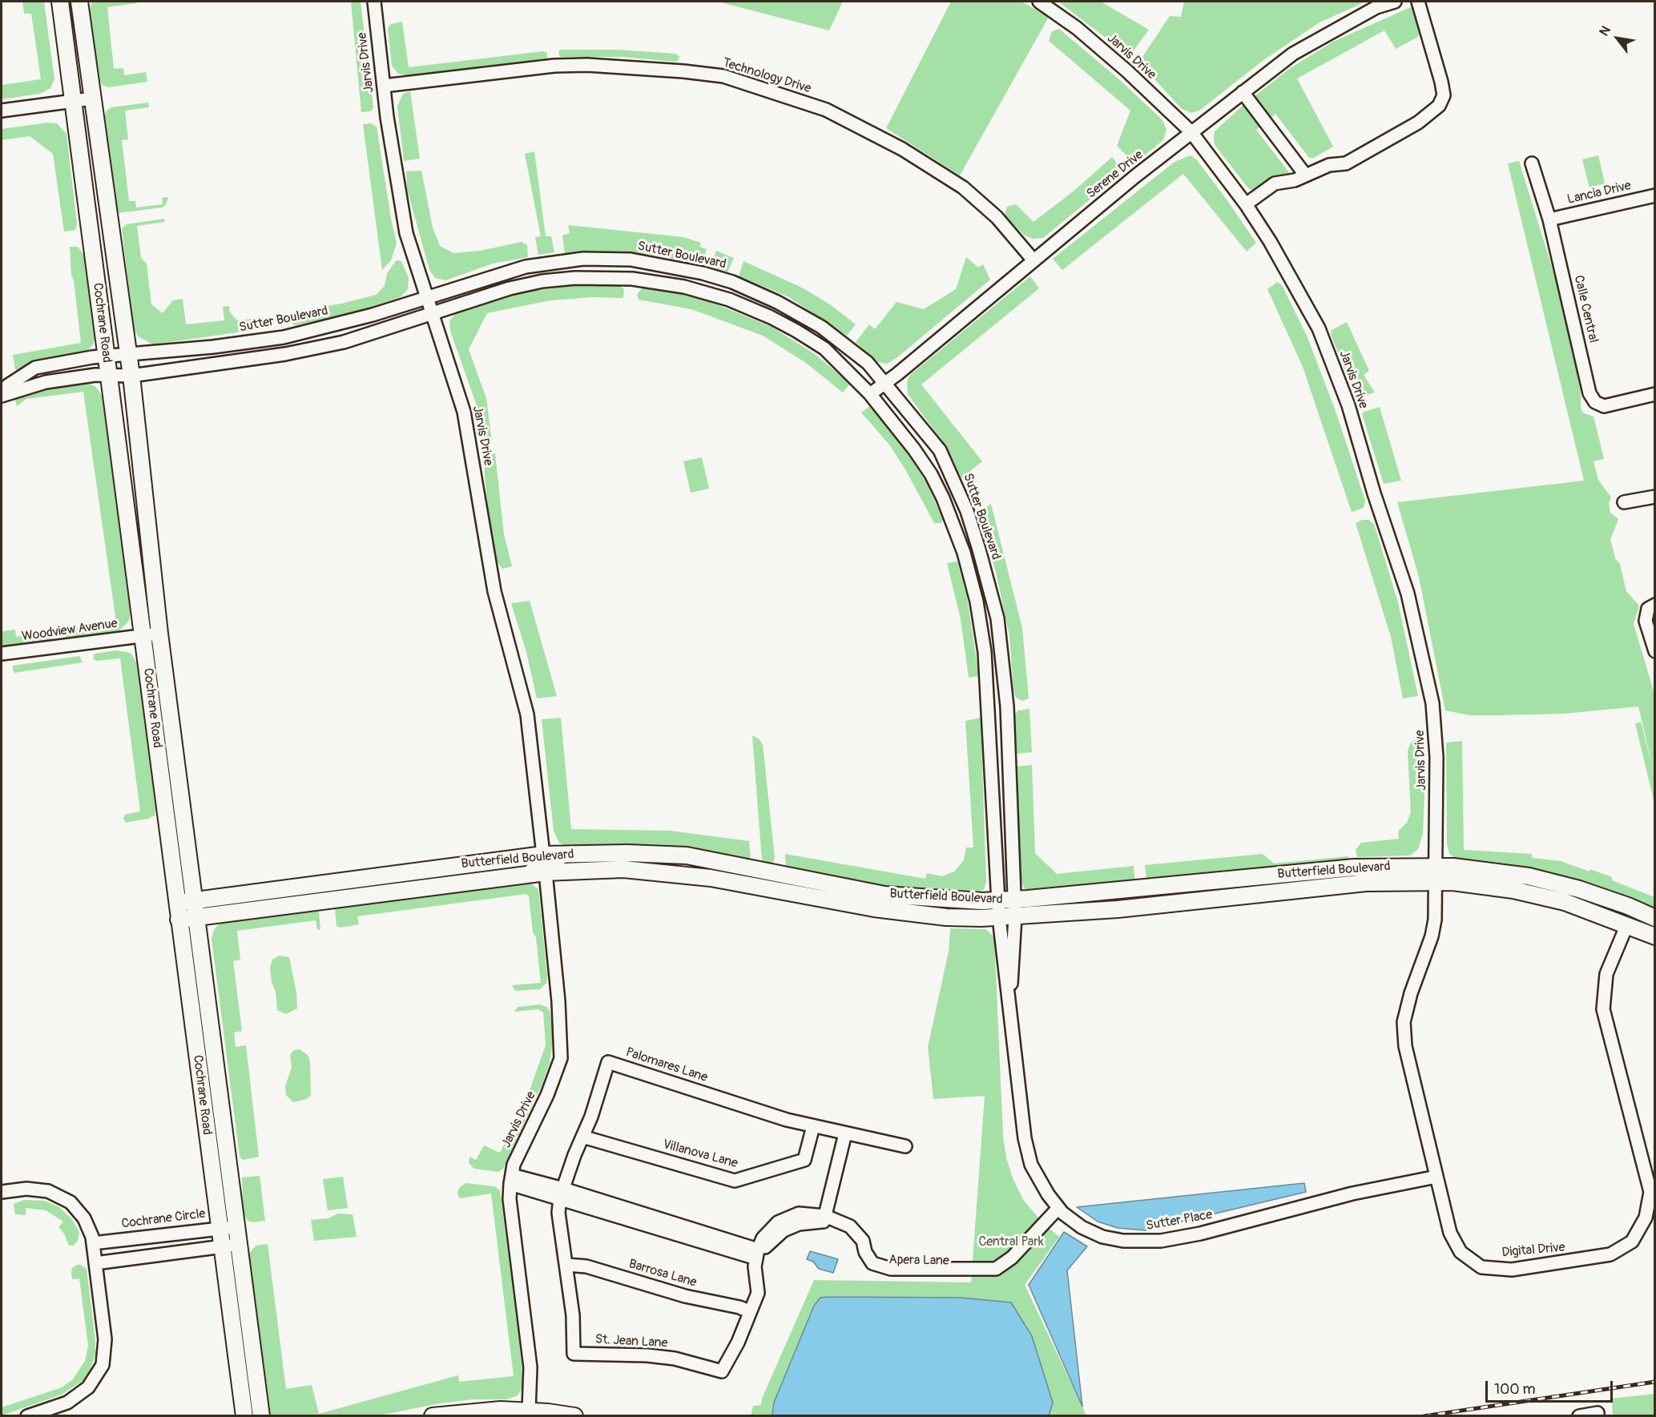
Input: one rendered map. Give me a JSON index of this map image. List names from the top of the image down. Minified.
{"streets":{"main road":["Cochrane Road","Butterfield Boulevard"],"street":["Jarvis Drive","Technology Drive","Serene Drive","Lancia Drive","Sutter Boulevard","Calle Central","Woodview Avenue","Palomares Lane","Villanova Lane","Cochrane Circle","Sutter Place","Digital Drive","Apera Lane","Barrosa Lane","St. Jean Lane"]},"crossings":[["Jarvis Drive","Technology Drive"],["Jarvis Drive","Serene Drive"],["Jarvis Drive","Sutter Boulevard"],["Jarvis Drive","Butterfield Boulevard"],["Jarvis Drive","Digital Drive"],["Technology Drive","Serene Drive"],["Serene Drive","Sutter Boulevard"],["Lancia Drive","Calle Central"],["Sutter Boulevard","Cochrane Road"],["Sutter Boulevard","Butterfield Boulevard"],["Sutter Boulevard","Sutter Place"],["Cochrane Road","Woodview Avenue"],["Cochrane Road","Butterfield Boulevard"],["Cochrane Road","Cochrane Circle"],["Butterfield Boulevard","Sutter Place"],["Butterfield Boulevard","Digital Drive"],["Palomares Lane","Villanova Lane"],["Palomares Lane","St. Jean Lane"],["Sutter Place","Digital Drive"],["Sutter Place","Apera Lane"],["Apera Lane","St. Jean Lane"],["Barrosa Lane","St. Jean Lane"]],"parks":["Central Park"],"scale_bar":"100 m","north":"top left"}
